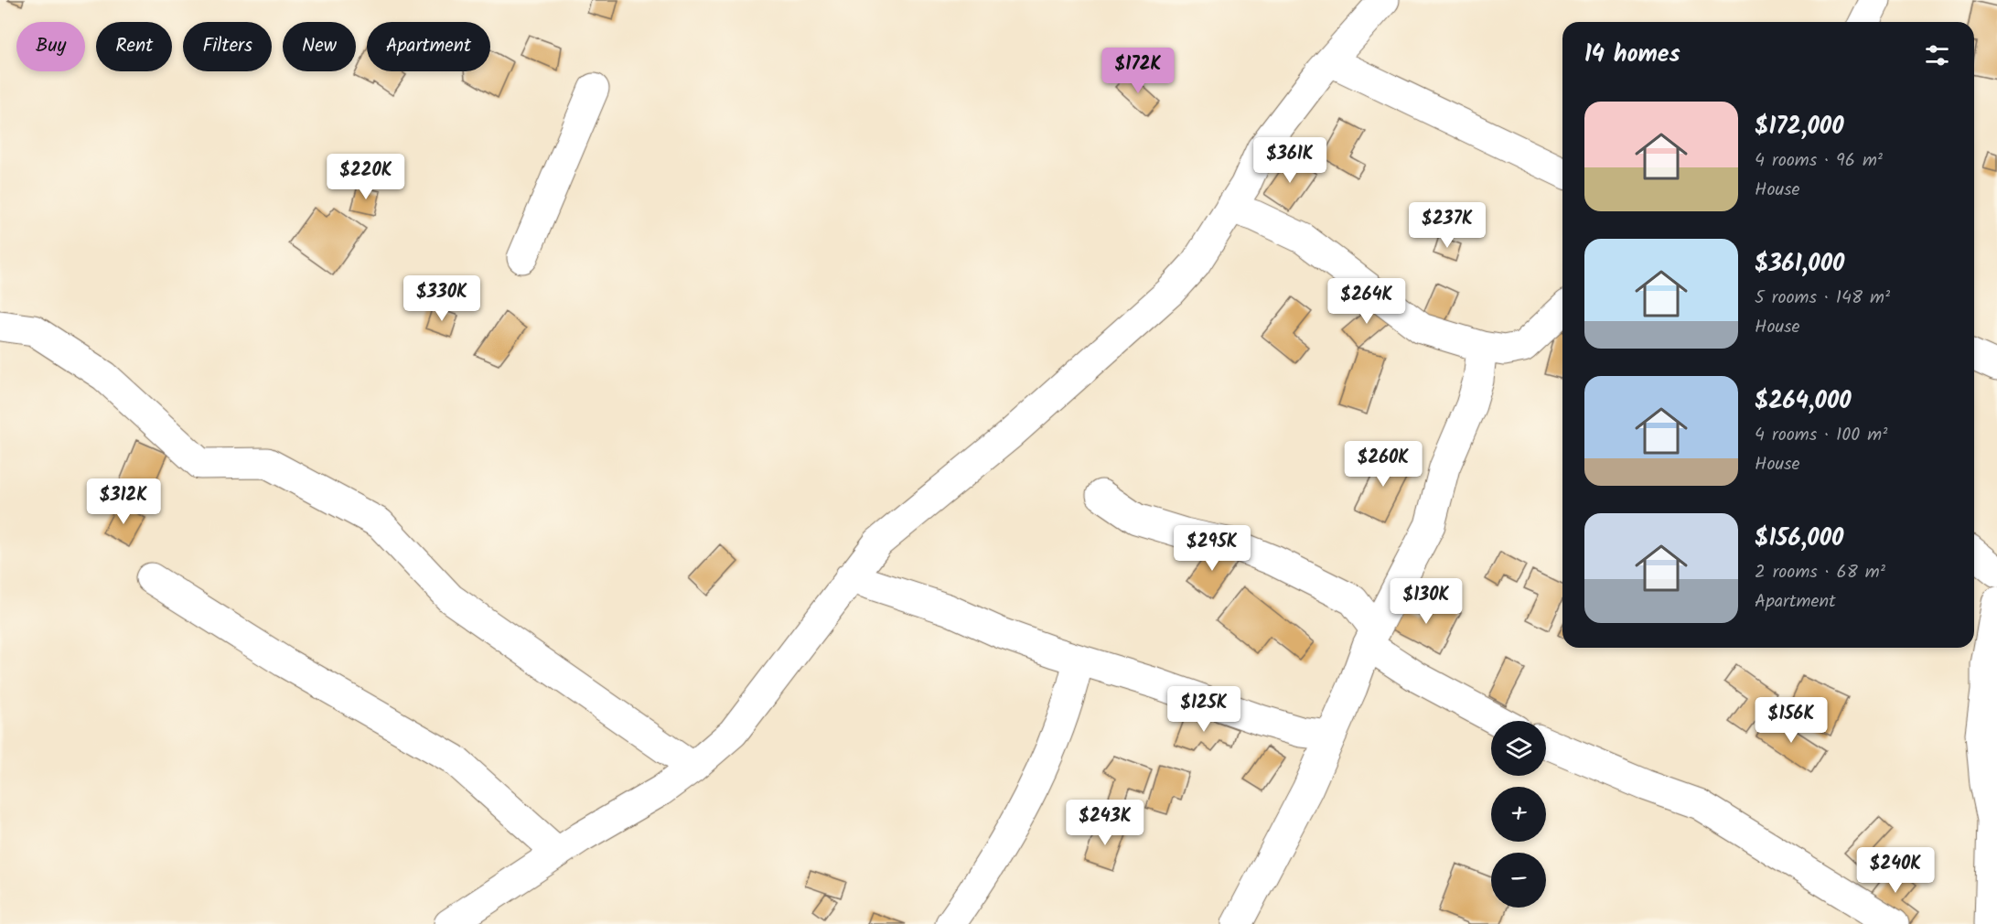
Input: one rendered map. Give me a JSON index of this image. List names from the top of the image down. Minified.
{"page":{"chip":["Buy","Rent","Filters","New","Apartment"],"heading":"14 homes","price":["$172K","$361K","$220K","$237K","$330K","$264K","$260K","$312K","$295K","$130K","$125K","$156K","$243K","$240K"],"list":[{"name":"$172,000","note":"4 rooms · 96 m² · House"},{"name":"$361,000","note":"5 rooms · 148 m² · House"},{"name":"$264,000","note":"4 rooms · 100 m² · House"},{"name":"$156,000","note":"2 rooms · 68 m² · Apartment"}],"map_buttons":["+","−"]}}
